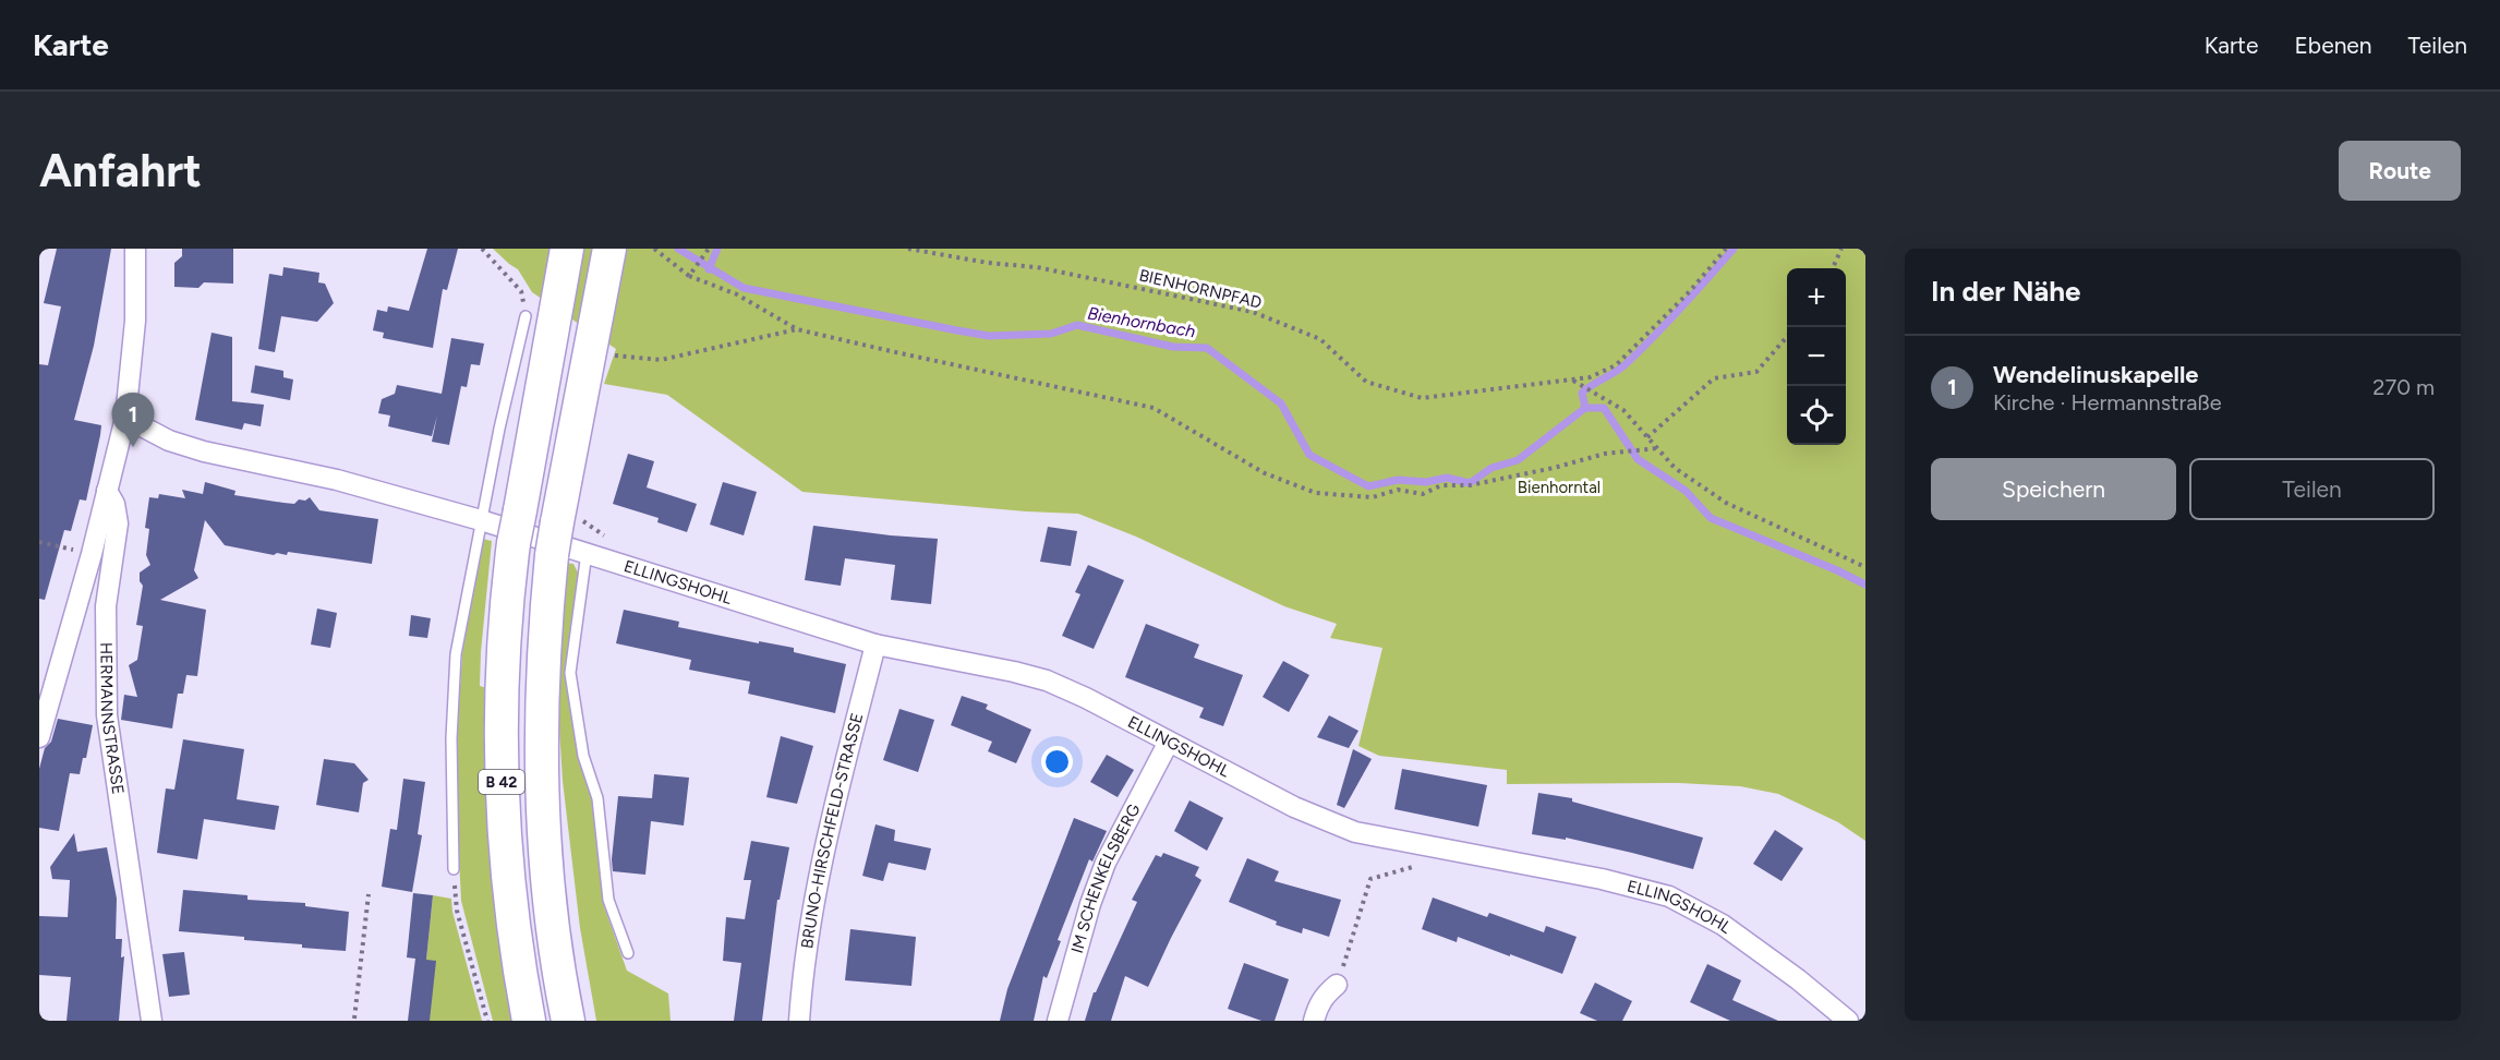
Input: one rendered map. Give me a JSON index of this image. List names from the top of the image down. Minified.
{"streets":{"highway":["B 42"],"street":["ELLINGSHOHL","HERMANNSTRASSE","BRUNO-HIRSCHFELD-STRASSE","IM SCHENKELSBERG"],"path":["BIENHORNPFAD"]},"crossings":[["ELLINGSHOHL","BRUNO-HIRSCHFELD-STRASSE"],["ELLINGSHOHL","IM SCHENKELSBERG"]],"water":["Bienhornbach"],"parks":["Bienhorntal"],"page":{"header":"Karte","nav":["Karte","Ebenen","Teilen"],"buttons":["Route",["Speichern","Teilen"]],"title":"Anfahrt","heading":"In der Nähe","map_buttons":["+","−"],"list":[{"mark":"1","name":"Wendelinuskapelle","note":"Kirche · Hermannstraße","value":"270 m"}],"pins":"1"}}
